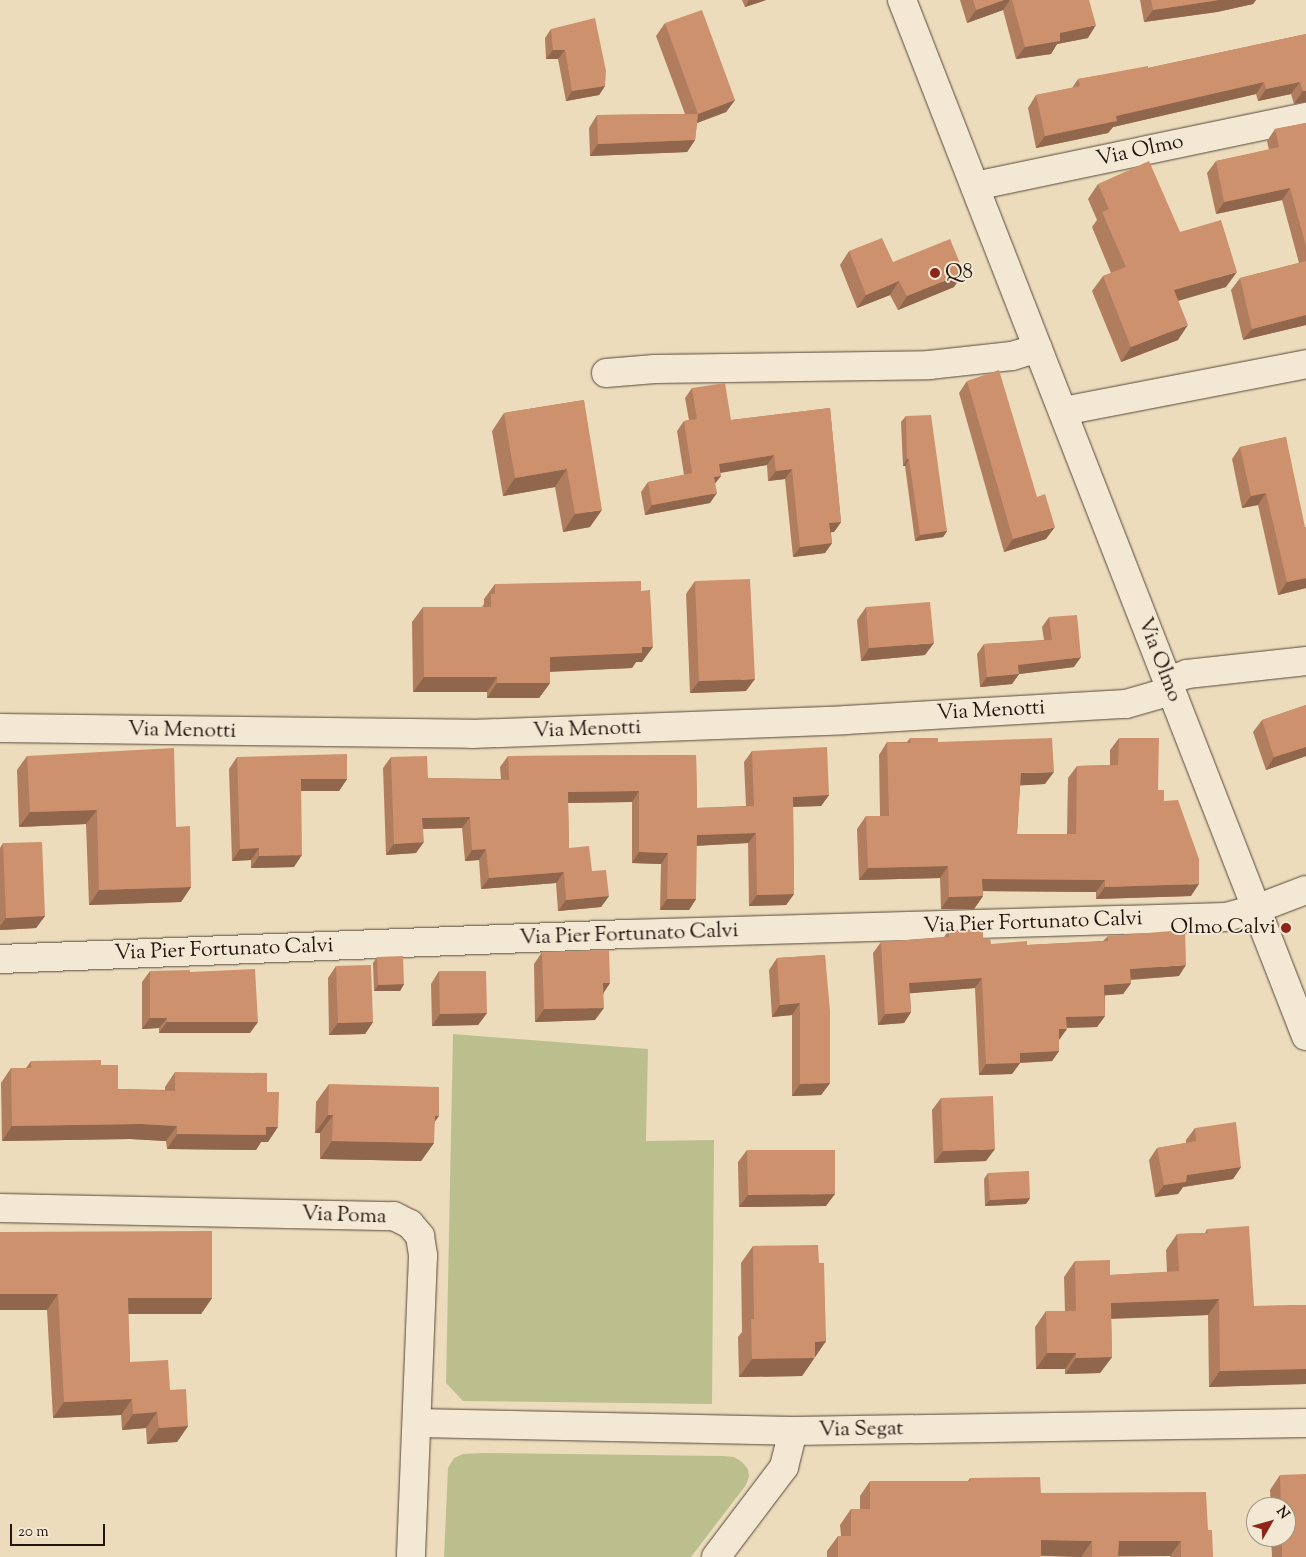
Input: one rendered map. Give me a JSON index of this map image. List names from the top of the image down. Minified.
{"streets":{"street":["Via Olmo","Via Menotti","Via Pier Fortunato Calvi","Via Poma","Via Segat"]},"crossings":[["Via Olmo","Via Menotti"],["Via Olmo","Via Pier Fortunato Calvi"],["Via Poma","Via Segat"]],"places":["Q8","Olmo Calvi"],"scale_bar":"20 m","north":"top right"}
